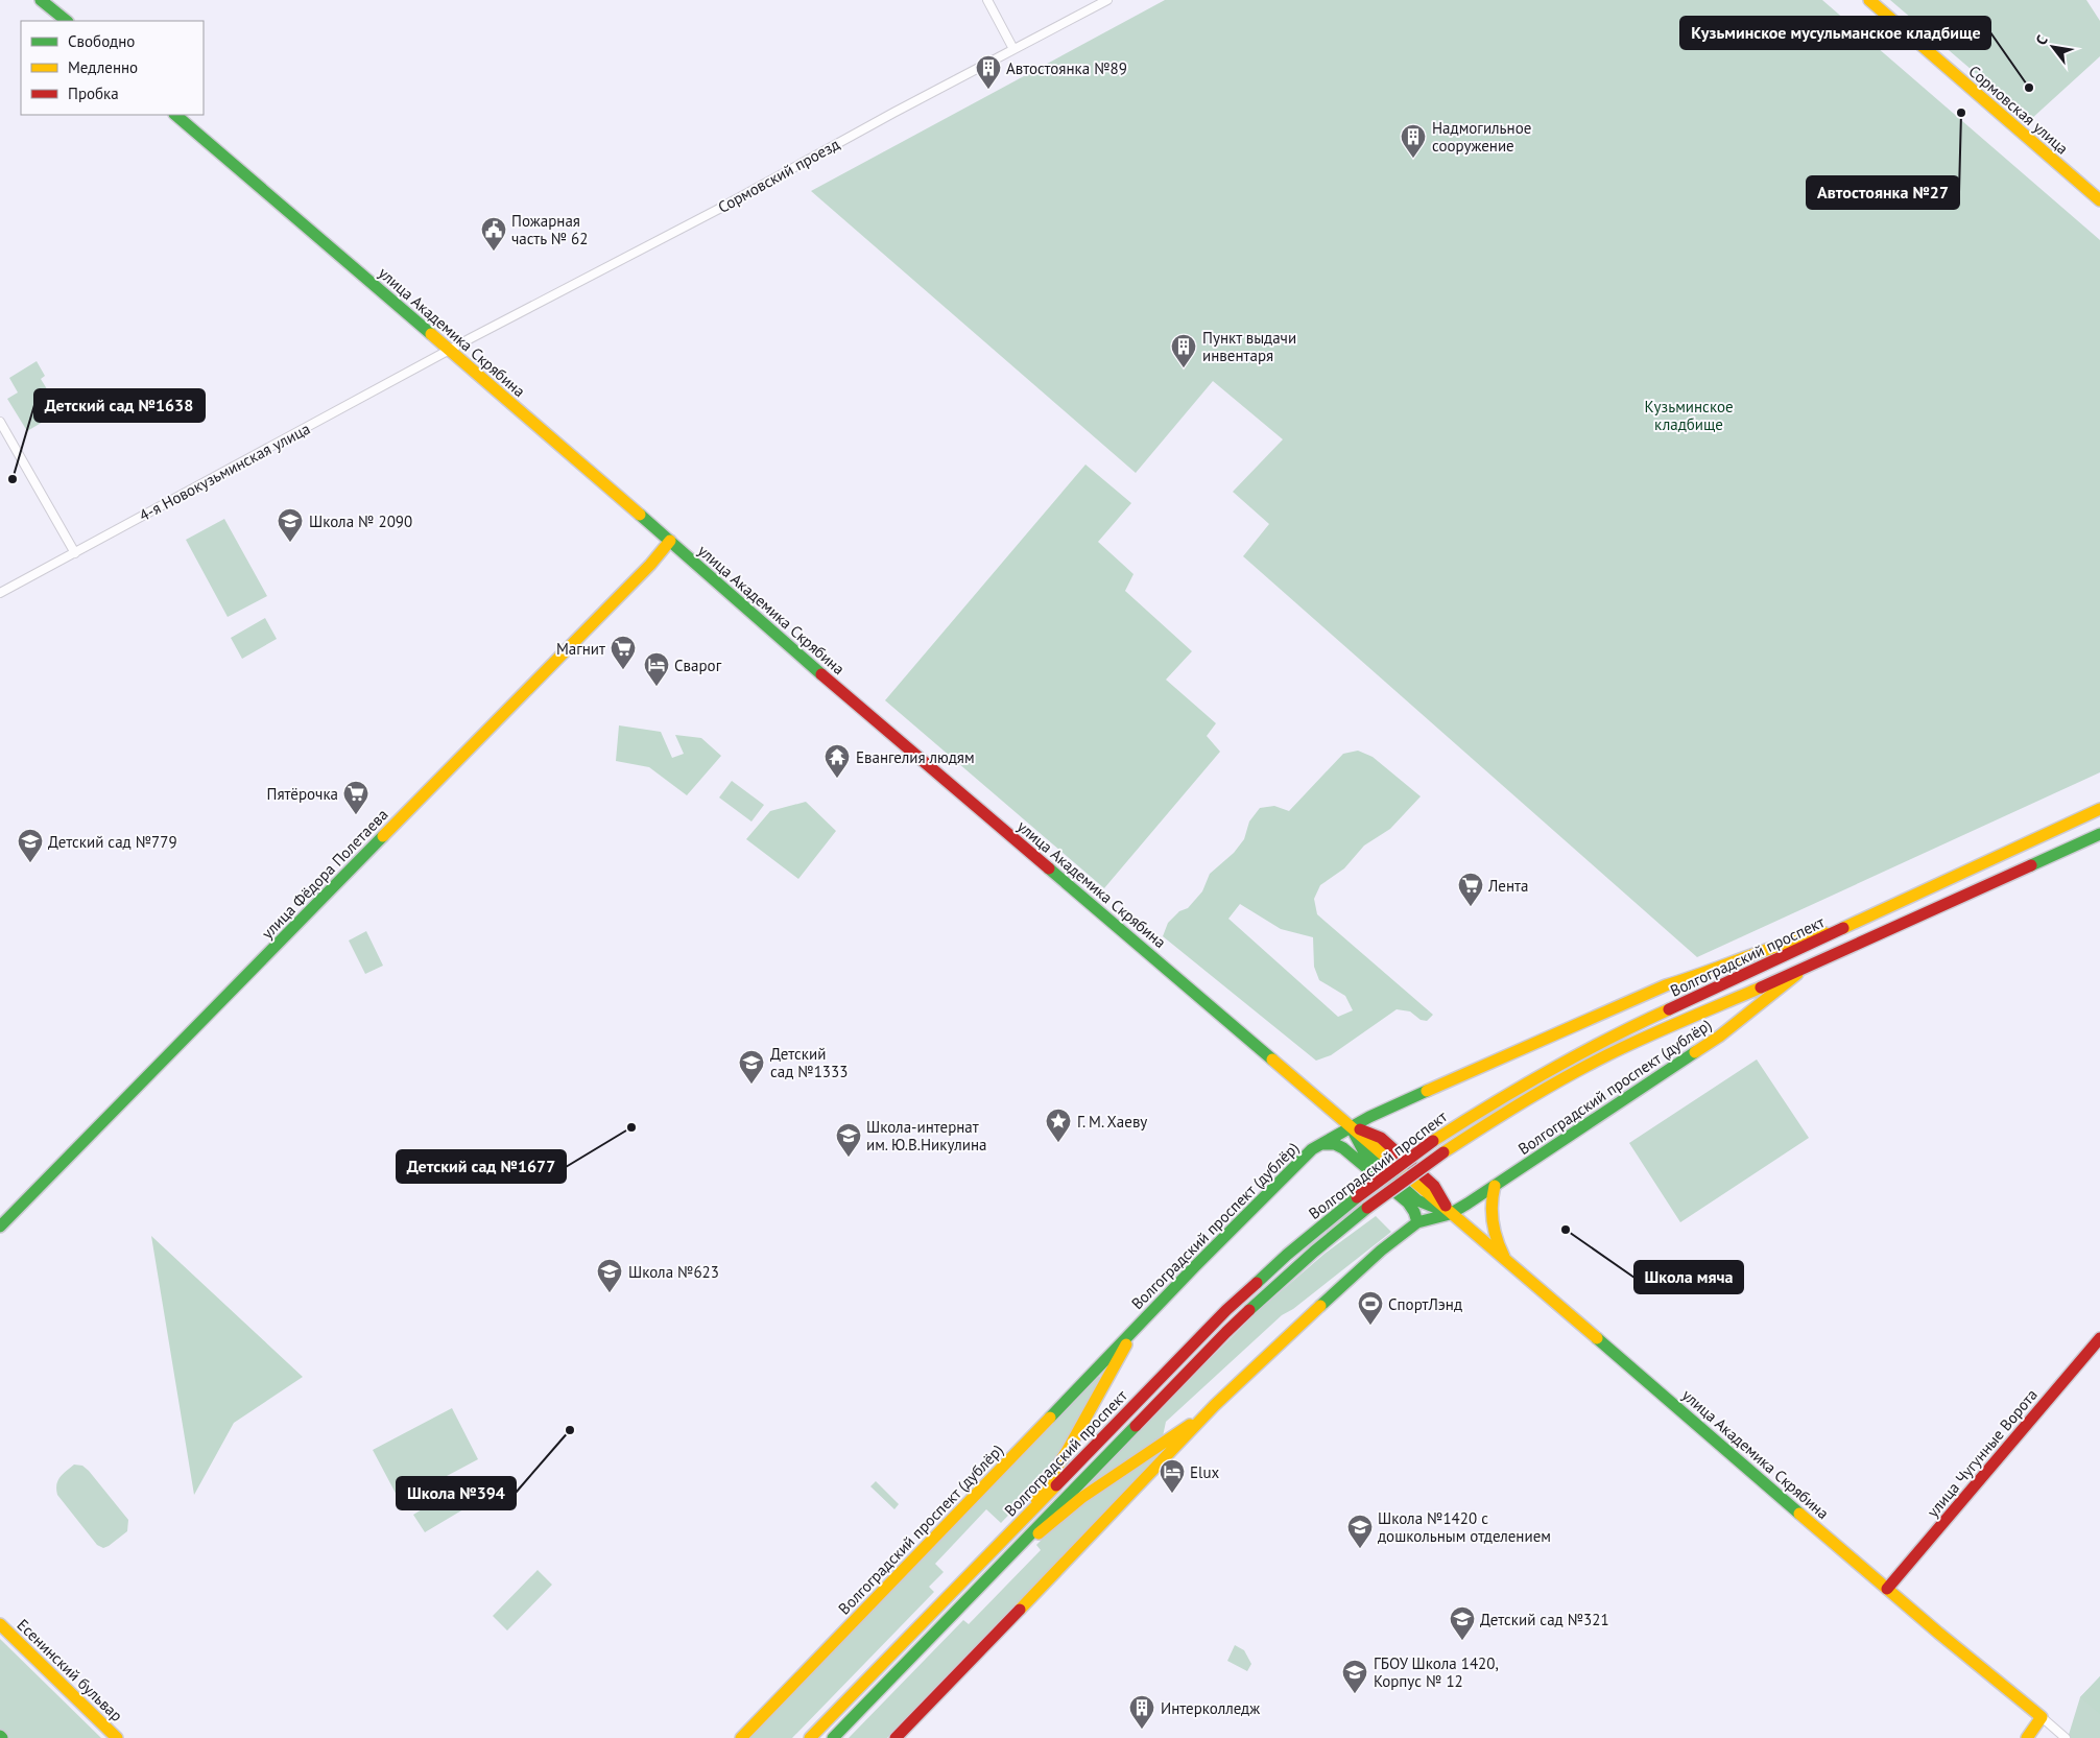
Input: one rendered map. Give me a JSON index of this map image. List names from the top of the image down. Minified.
{"streets":{"main road":["Сормовская улица","улица Академика Скрябина","улица Фёдора Полетаева","Волгоградский проспект","Волгоградский проспект (дублёр)","улица Чугунные Ворота","Есенинский бульвар"],"street":["Сормовский проезд","4-я Новокузьминская улица"]},"crossings":[["Сормовский проезд","улица Академика Скрябина"],["Сормовский проезд","4-я Новокузьминская улица"],["улица Академика Скрябина","4-я Новокузьминская улица"],["улица Академика Скрябина","улица Фёдора Полетаева"],["улица Академика Скрябина","Волгоградский проспект (дублёр)"],["улица Академика Скрябина","улица Чугунные Ворота"],["Волгоградский проспект","Волгоградский проспект (дублёр)"]],"parks":["Кузьминское кладбище"],"places":{"other":["Кузьминское мусульманское кладбище","Автостоянка №27","Детский сад №1638","Детский сад №1677","Школа мяча","Школа №394"],"building":["Автостоянка №89","Надмогильное сооружение","Пункт выдачи инвентаря","Интерколледж"],"public building":["Пожарная часть № 62"],"school or university":["Школа № 2090","Детский сад №779","Детский сад №1333","Школа-интернат им. Ю.В.Никулина","Школа №623","Школа №1420 с дошкольным отделением","Детский сад №321","ГБОУ Школа 1420, Корпус № 12"],"supermarket":["Магнит","Пятёрочка","Лента"],"hotel":["Сварог","Elux"],"temple":["Евангелия людям"],"place":["Г. М. Хаеву"],"sports":["СпортЛэнд"]},"legend":["Свободно","Медленно","Пробка"],"north":"top left"}
